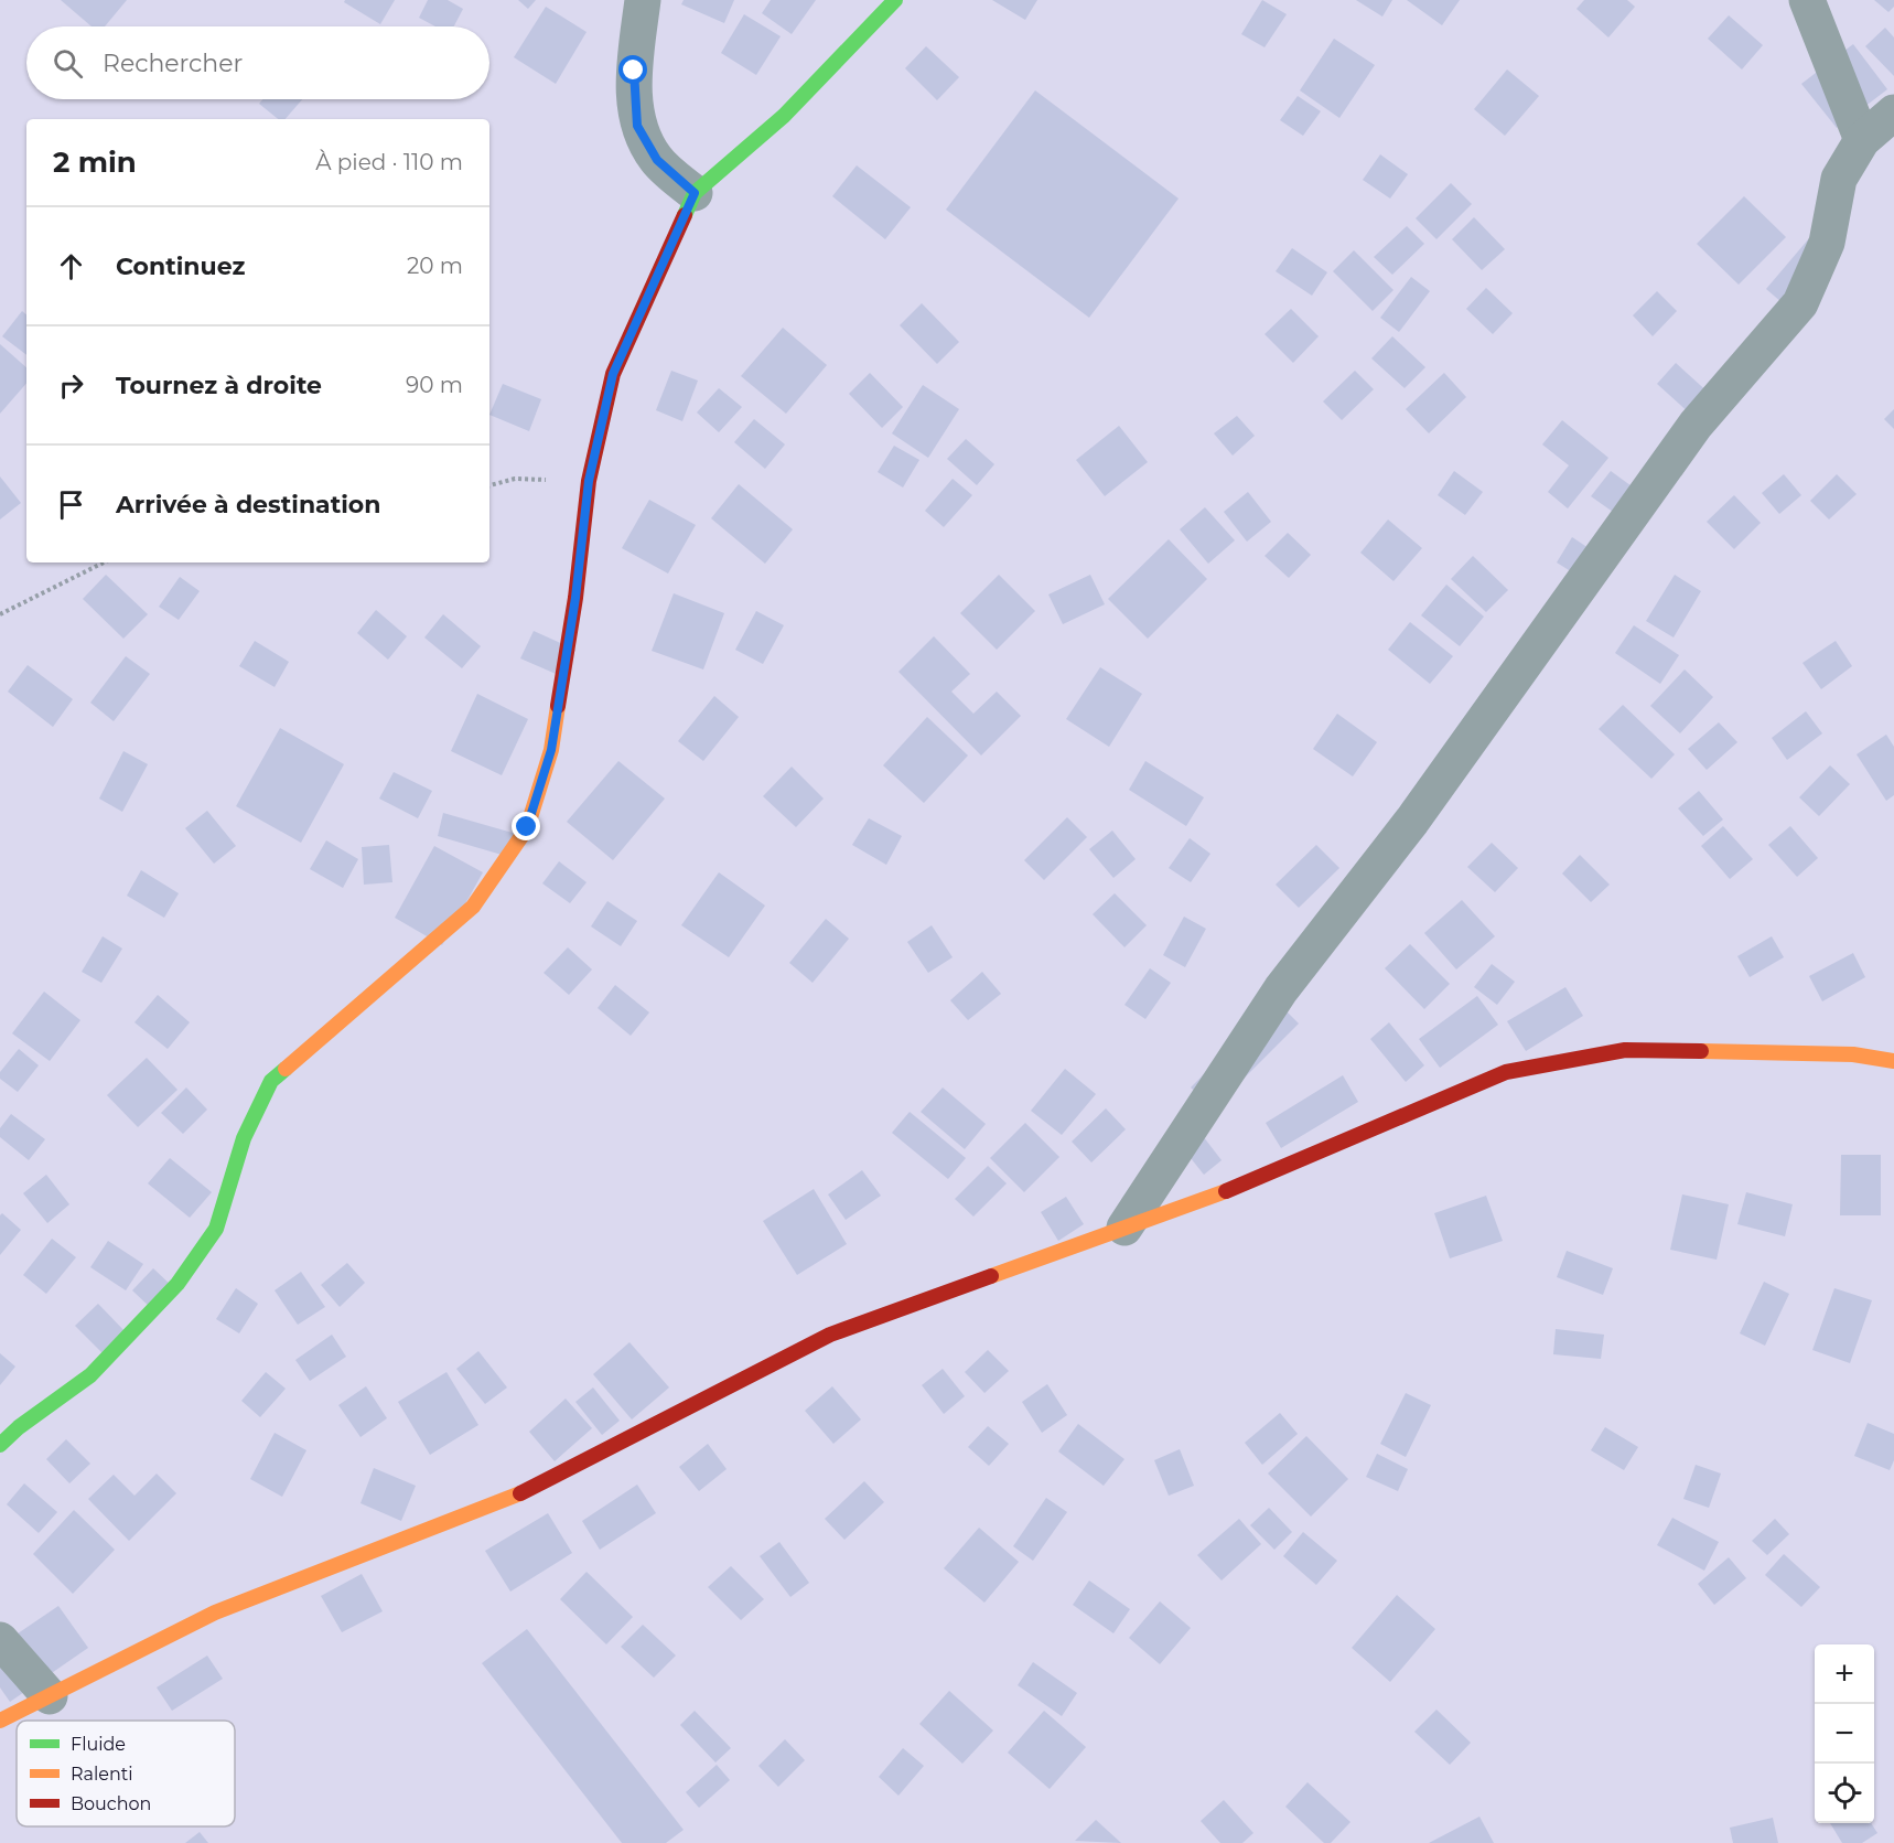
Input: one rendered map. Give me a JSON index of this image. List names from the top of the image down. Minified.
{"legend":["Fluide","Ralenti","Bouchon"],"page":{"search":"Rechercher","heading":["2 min","À pied · 110 m"],"list":[["Continuez","20 m"],["Tournez à droite","90 m"],"Arrivée à destination"],"map_buttons":["+","−"]}}
